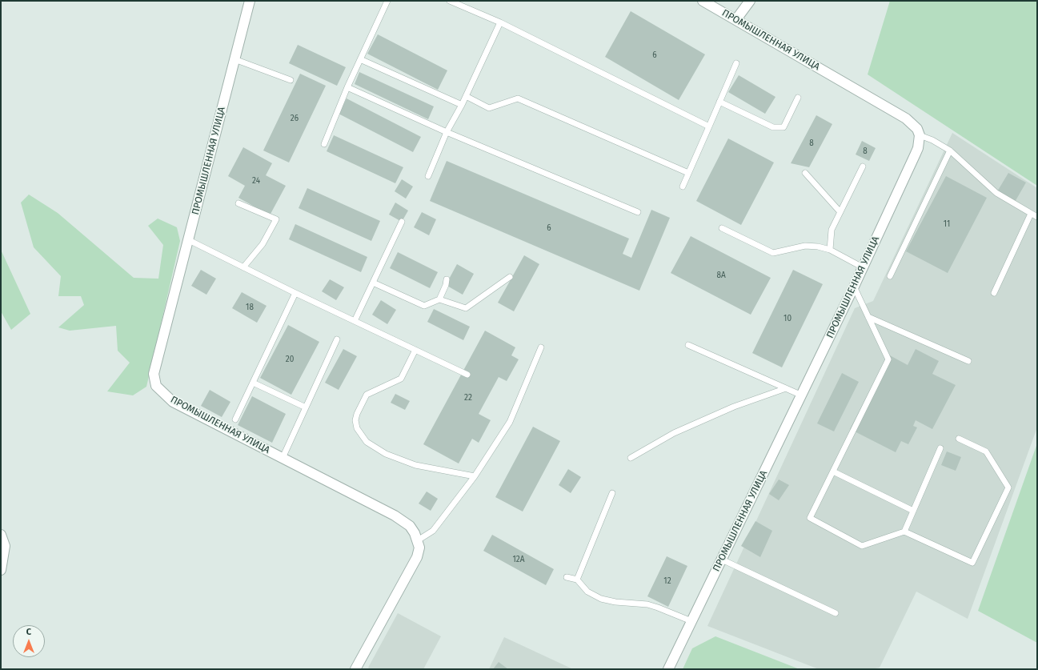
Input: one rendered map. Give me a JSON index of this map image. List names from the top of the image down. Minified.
{"streets":{"street":["ПРОМЫШЛЕННАЯ УЛИЦА"]},"house_numbers":["6","26","8","8","24","11","6","8А","18","10","20","22","12А","12"],"north":"top"}
